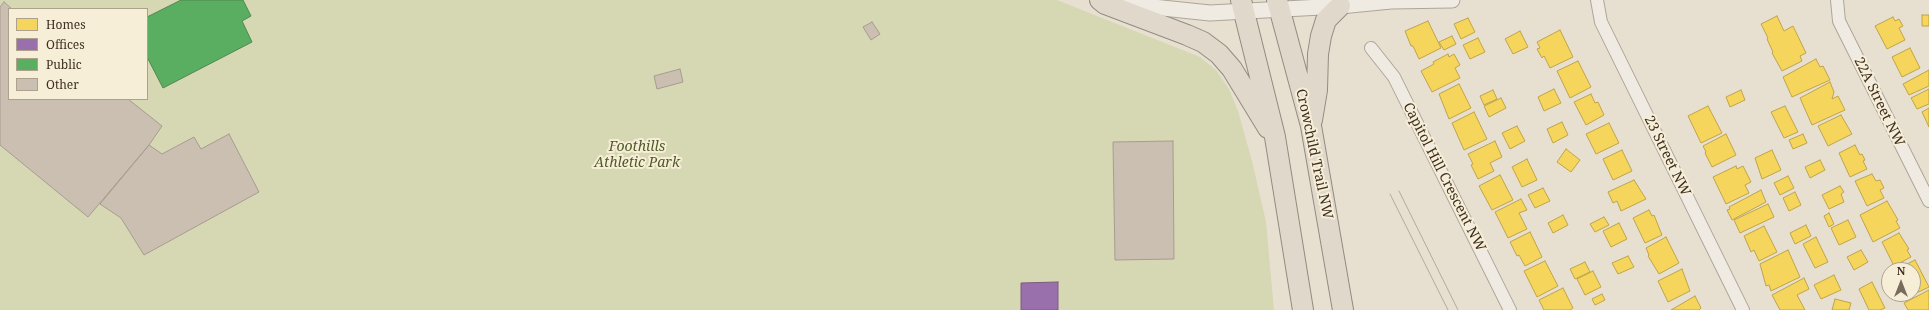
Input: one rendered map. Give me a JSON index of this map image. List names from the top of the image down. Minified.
{"streets":{"highway":["Crowchild Trail NW"],"street":["22A Street NW","23 Street NW","Capitol Hill Crescent NW"]},"parks":["Foothills Athletic Park"],"legend":["Homes","Offices","Public","Other"],"north":"top"}
